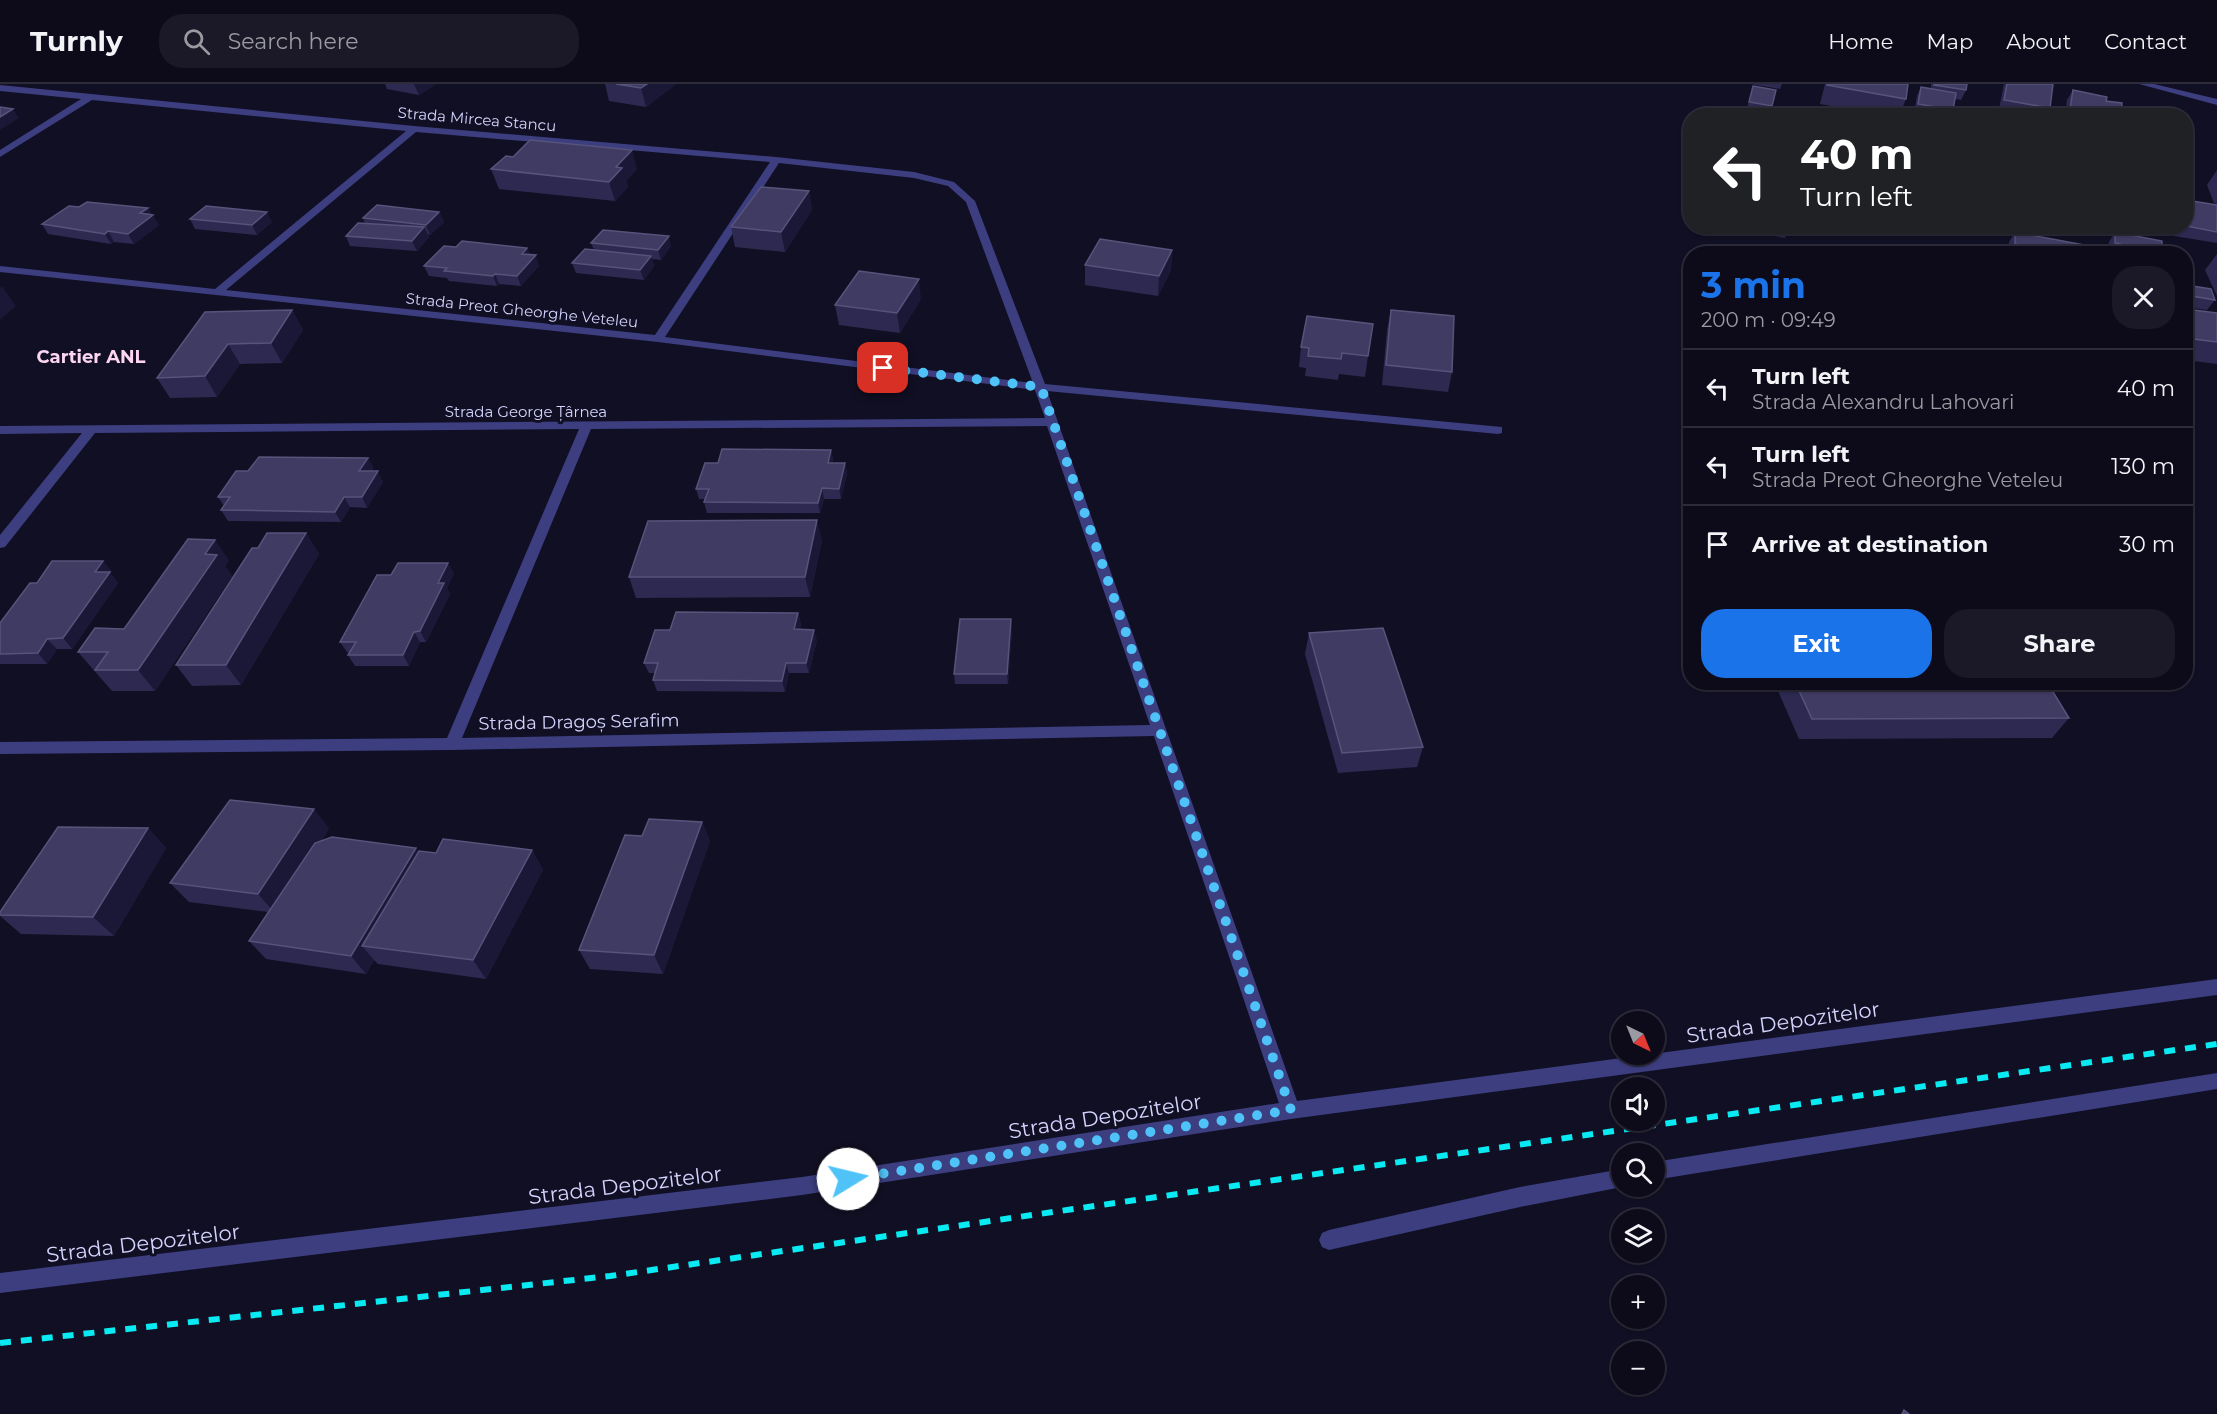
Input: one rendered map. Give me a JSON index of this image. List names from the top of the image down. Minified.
{"streets":{"street":["Strada Mircea Stancu","Strada Preot Gheorghe Veteleu","Strada George Țârnea","Strada Dragoș Serafim","Strada Depozitelor"]},"crossings":[["Strada Mircea Stancu","Strada Preot Gheorghe Veteleu"]],"districts":["Cartier ANL"],"north":"bottom right","page":{"header":"Turnly","search":"Search here","nav":["Home","Map","About","Contact"],"turn":["40 m","Turn left"],"heading":["3 min","200 m · 09:49"],"list":[{"name":"Turn left","note":"Strada Alexandru Lahovari","value":"40 m"},{"name":"Turn left","note":"Strada Preot Gheorghe Veteleu","value":"130 m"},{"name":"Arrive at destination","value":"30 m"}],"buttons":["Exit","Share"],"map_buttons":["+","−"]}}
